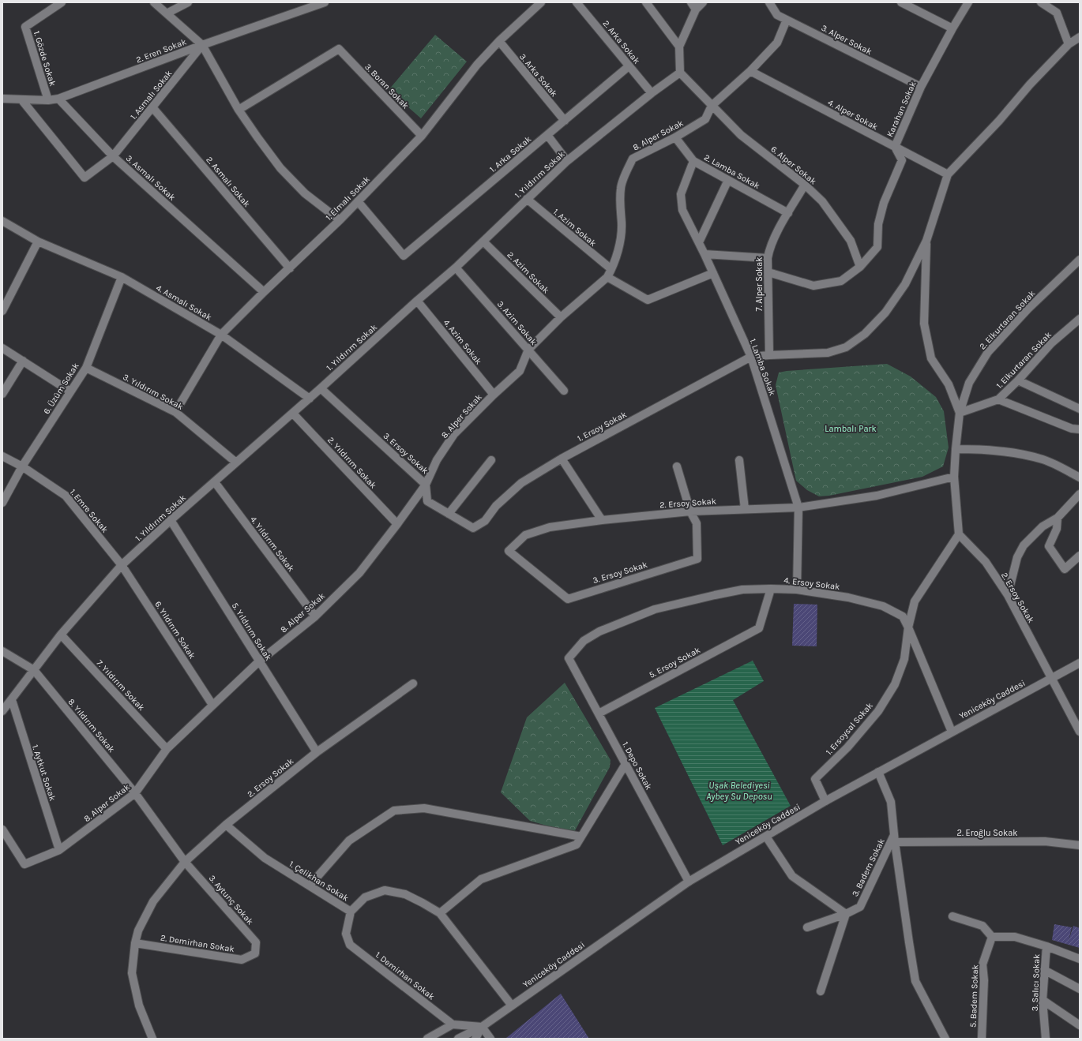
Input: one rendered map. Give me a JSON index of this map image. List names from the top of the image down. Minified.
{"streets":{"street":["3. Alper Sokak","2. Arka Sokak","2. Eren Sokak","1. Gözde Sokak","3. Arka Sokak","3. Boran Sokak","1. Asmalı Sokak","Karahan Sokak","4. Alper Sokak","8. Alper Sokak","1. Arka Sokak","6. Alper Sokak","2. Lamba Sokak","1. Yıldırım Sokak","3. Asmalı Sokak","2. Asmalı Sokak","1. Elmalı Sokak","1. Azim Sokak","2. Azim Sokak","7. Alper Sokak","4. Asmalı Sokak","2. Elkurtaran Sokak","3. Azim Sokak","4. Azim Sokak","1. Elkurtaran Sokak","1. Lamba Sokak","6. Üzüm Sokak","3. Yıldırım Sokak","1. Ersoy Sokak","3. Ersoy Sokak","2. Yıldırım Sokak","2. Ersoy Sokak","1. Emre Sokak","4. Yıldırım Sokak","4. Ersoy Sokak","6. Yıldırım Sokak","5. Yıldırım Sokak","5. Ersoy Sokak","7. Yıldırım Sokak","Yeniceköy Caddesi","8. Yıldırım Sokak","1. Ersoysal Sokak","1. Depo Sokak","1. Aytkut Sokak","2. Eroğlu Sokak","3. Badem Sokak","1. Çelikhan Sokak","3. Aytunç Sokak","2. Demirhan Sokak","1. Demirhan Sokak","3. Salıcı Sokak","5. Badem Sokak"]},"crossings":[["3. Alper Sokak","Karahan Sokak"],["3. Alper Sokak","8. Alper Sokak"],["2. Arka Sokak","1. Arka Sokak"],["2. Arka Sokak","1. Yıldırım Sokak"],["2. Eren Sokak","1. Gözde Sokak"],["2. Eren Sokak","1. Asmalı Sokak"],["2. Eren Sokak","3. Asmalı Sokak"],["3. Arka Sokak","1. Arka Sokak"],["3. Arka Sokak","1. Elmalı Sokak"],["3. Boran Sokak","1. Elmalı Sokak"],["1. Asmalı Sokak","3. Asmalı Sokak"],["1. Asmalı Sokak","2. Asmalı Sokak"],["Karahan Sokak","4. Alper Sokak"],["Karahan Sokak","6. Alper Sokak"],["4. Alper Sokak","8. Alper Sokak"],["8. Alper Sokak","6. Alper Sokak"],["8. Alper Sokak","2. Lamba Sokak"],["8. Alper Sokak","1. Azim Sokak"],["8. Alper Sokak","2. Azim Sokak"],["8. Alper Sokak","3. Azim Sokak"],["8. Alper Sokak","4. Azim Sokak"],["8. Alper Sokak","3. Ersoy Sokak"],["8. Alper Sokak","2. Yıldırım Sokak"],["8. Alper Sokak","4. Yıldırım Sokak"],["8. Alper Sokak","6. Yıldırım Sokak"],["8. Alper Sokak","5. Yıldırım Sokak"],["8. Alper Sokak","7. Yıldırım Sokak"],["8. Alper Sokak","8. Yıldırım Sokak"],["8. Alper Sokak","1. Aytkut Sokak"],["1. Arka Sokak","1. Elmalı Sokak"],["6. Alper Sokak","1. Yıldırım Sokak"],["6. Alper Sokak","7. Alper Sokak"],["2. Lamba Sokak","7. Alper Sokak"],["2. Lamba Sokak","1. Lamba Sokak"],["1. Yıldırım Sokak","1. Azim Sokak"],["1. Yıldırım Sokak","2. Azim Sokak"],["1. Yıldırım Sokak","4. Asmalı Sokak"],["1. Yıldırım Sokak","3. Azim Sokak"],["1. Yıldırım Sokak","4. Azim Sokak"],["1. Yıldırım Sokak","3. Yıldırım Sokak"],["1. Yıldırım Sokak","3. Ersoy Sokak"],["1. Yıldırım Sokak","2. Yıldırım Sokak"],["1. Yıldırım Sokak","1. Emre Sokak"],["1. Yıldırım Sokak","4. Yıldırım Sokak"],["1. Yıldırım Sokak","6. Yıldırım Sokak"],["1. Yıldırım Sokak","5. Yıldırım Sokak"],["1. Yıldırım Sokak","7. Yıldırım Sokak"],["1. Yıldırım Sokak","8. Yıldırım Sokak"],["1. Yıldırım Sokak","1. Aytkut Sokak"],["3. Asmalı Sokak","1. Elmalı Sokak"],["2. Asmalı Sokak","1. Elmalı Sokak"],["1. Elmalı Sokak","4. Asmalı Sokak"],["1. Elmalı Sokak","3. Yıldırım Sokak"],["4. Asmalı Sokak","6. Üzüm Sokak"],["2. Elkurtaran Sokak","1. Elkurtaran Sokak"],["2. Elkurtaran Sokak","2. Ersoy Sokak"],["1. Lamba Sokak","1. Ersoy Sokak"],["1. Lamba Sokak","2. Ersoy Sokak"],["1. Lamba Sokak","4. Ersoy Sokak"],["6. Üzüm Sokak","3. Yıldırım Sokak"],["6. Üzüm Sokak","1. Emre Sokak"],["1. Ersoy Sokak","3. Ersoy Sokak"],["3. Ersoy Sokak","2. Ersoy Sokak"],["2. Ersoy Sokak","5. Yıldırım Sokak"],["2. Ersoy Sokak","Yeniceköy Caddesi"],["2. Ersoy Sokak","8. Yıldırım Sokak"],["2. Ersoy Sokak","1. Çelikhan Sokak"],["2. Ersoy Sokak","3. Aytunç Sokak"],["2. Ersoy Sokak","2. Demirhan Sokak"],["1. Emre Sokak","6. Yıldırım Sokak"],["4. Ersoy Sokak","5. Ersoy Sokak"],["4. Ersoy Sokak","Yeniceköy Caddesi"],["4. Ersoy Sokak","1. Ersoysal Sokak"],["4. Ersoy Sokak","1. Depo Sokak"],["5. Ersoy Sokak","1. Depo Sokak"],["Yeniceköy Caddesi","1. Ersoysal Sokak"],["Yeniceköy Caddesi","1. Depo Sokak"],["Yeniceköy Caddesi","1. Çelikhan Sokak"],["8. Yıldırım Sokak","3. Aytunç Sokak"],["2. Eroğlu Sokak","3. Badem Sokak"],["1. Çelikhan Sokak","1. Demirhan Sokak"],["3. Aytunç Sokak","2. Demirhan Sokak"]],"water":["Uşak Belediyesi Aybey Su Deposu"],"parks":["Lambalı Park"]}
